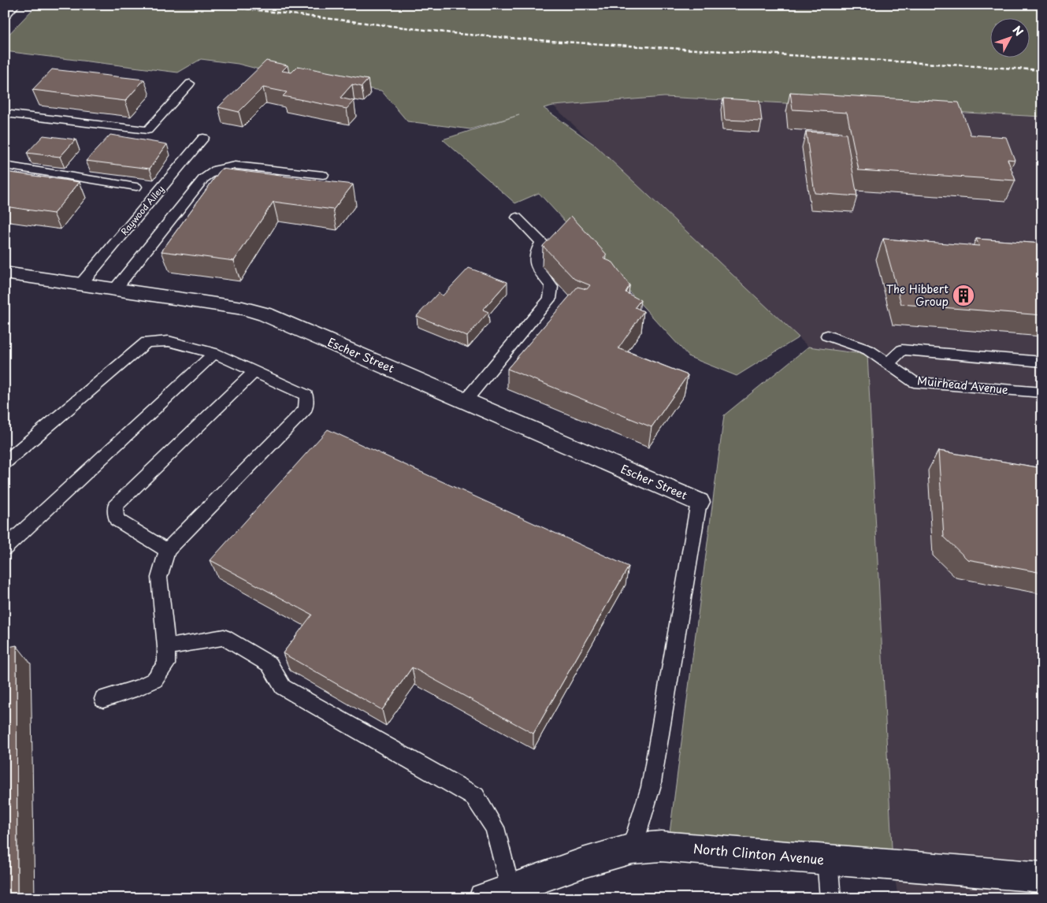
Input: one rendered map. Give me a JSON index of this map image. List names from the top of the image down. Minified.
{"streets":{"street":["Escher Street","North Clinton Avenue"],"lane":["Raywood Alley","Muirhead Avenue"]},"crossings":[["Raywood Alley","Escher Street"]],"places":{"building":["The Hibbert Group"]},"north":"top right"}
